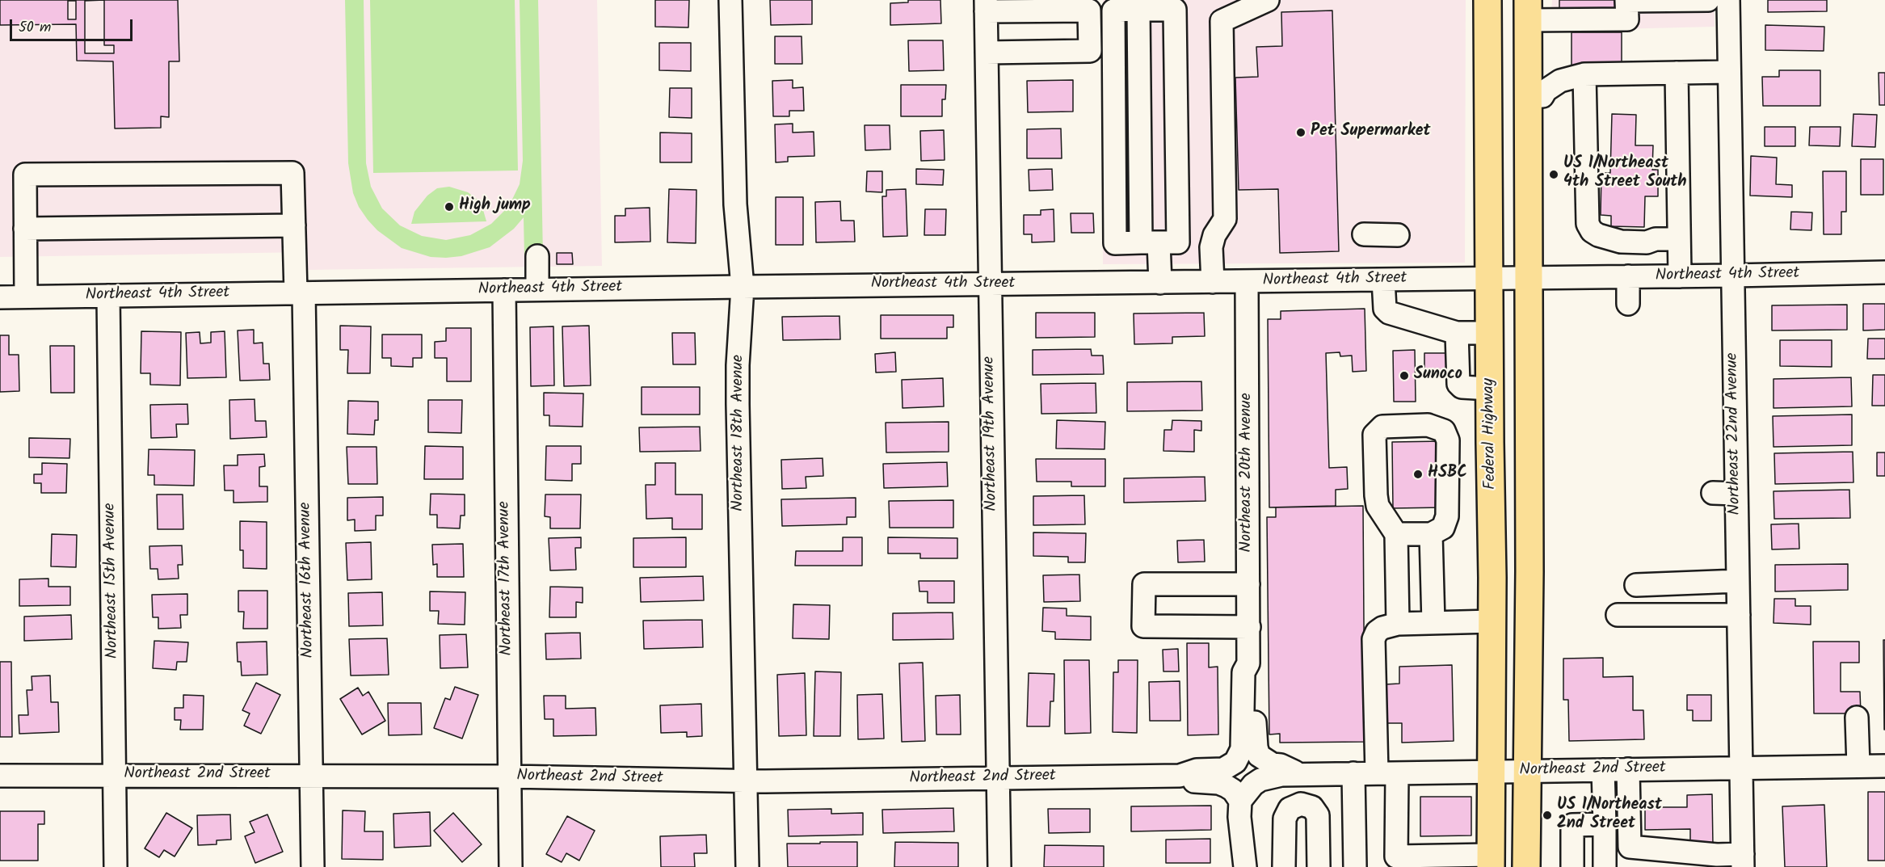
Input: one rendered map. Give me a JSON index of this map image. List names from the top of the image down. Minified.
{"streets":{"main road":["Federal Highway"],"street":["Northeast 4th Street","Northeast 18th Avenue","Northeast 19th Avenue","Northeast 22nd Avenue","Northeast 20th Avenue","Northeast 17th Avenue","Northeast 16th Avenue","Northeast 15th Avenue","Northeast 2nd Street"]},"crossings":[["Northeast 4th Street","Northeast 18th Avenue"],["Northeast 4th Street","Northeast 19th Avenue"],["Northeast 4th Street","Federal Highway"],["Northeast 4th Street","Northeast 22nd Avenue"],["Northeast 4th Street","Northeast 20th Avenue"],["Northeast 4th Street","Northeast 17th Avenue"],["Northeast 4th Street","Northeast 16th Avenue"],["Northeast 4th Street","Northeast 15th Avenue"],["Northeast 18th Avenue","Northeast 2nd Street"],["Northeast 19th Avenue","Northeast 2nd Street"],["Federal Highway","Northeast 2nd Street"],["Northeast 22nd Avenue","Northeast 2nd Street"],["Northeast 20th Avenue","Northeast 2nd Street"],["Northeast 17th Avenue","Northeast 2nd Street"],["Northeast 16th Avenue","Northeast 2nd Street"],["Northeast 15th Avenue","Northeast 2nd Street"]],"places":["Pet Supermarket","US 1/Northeast 4th Street South","High jump","Sunoco","HSBC","US 1/Northeast 2nd Street"],"scale_bar":"50 m"}
